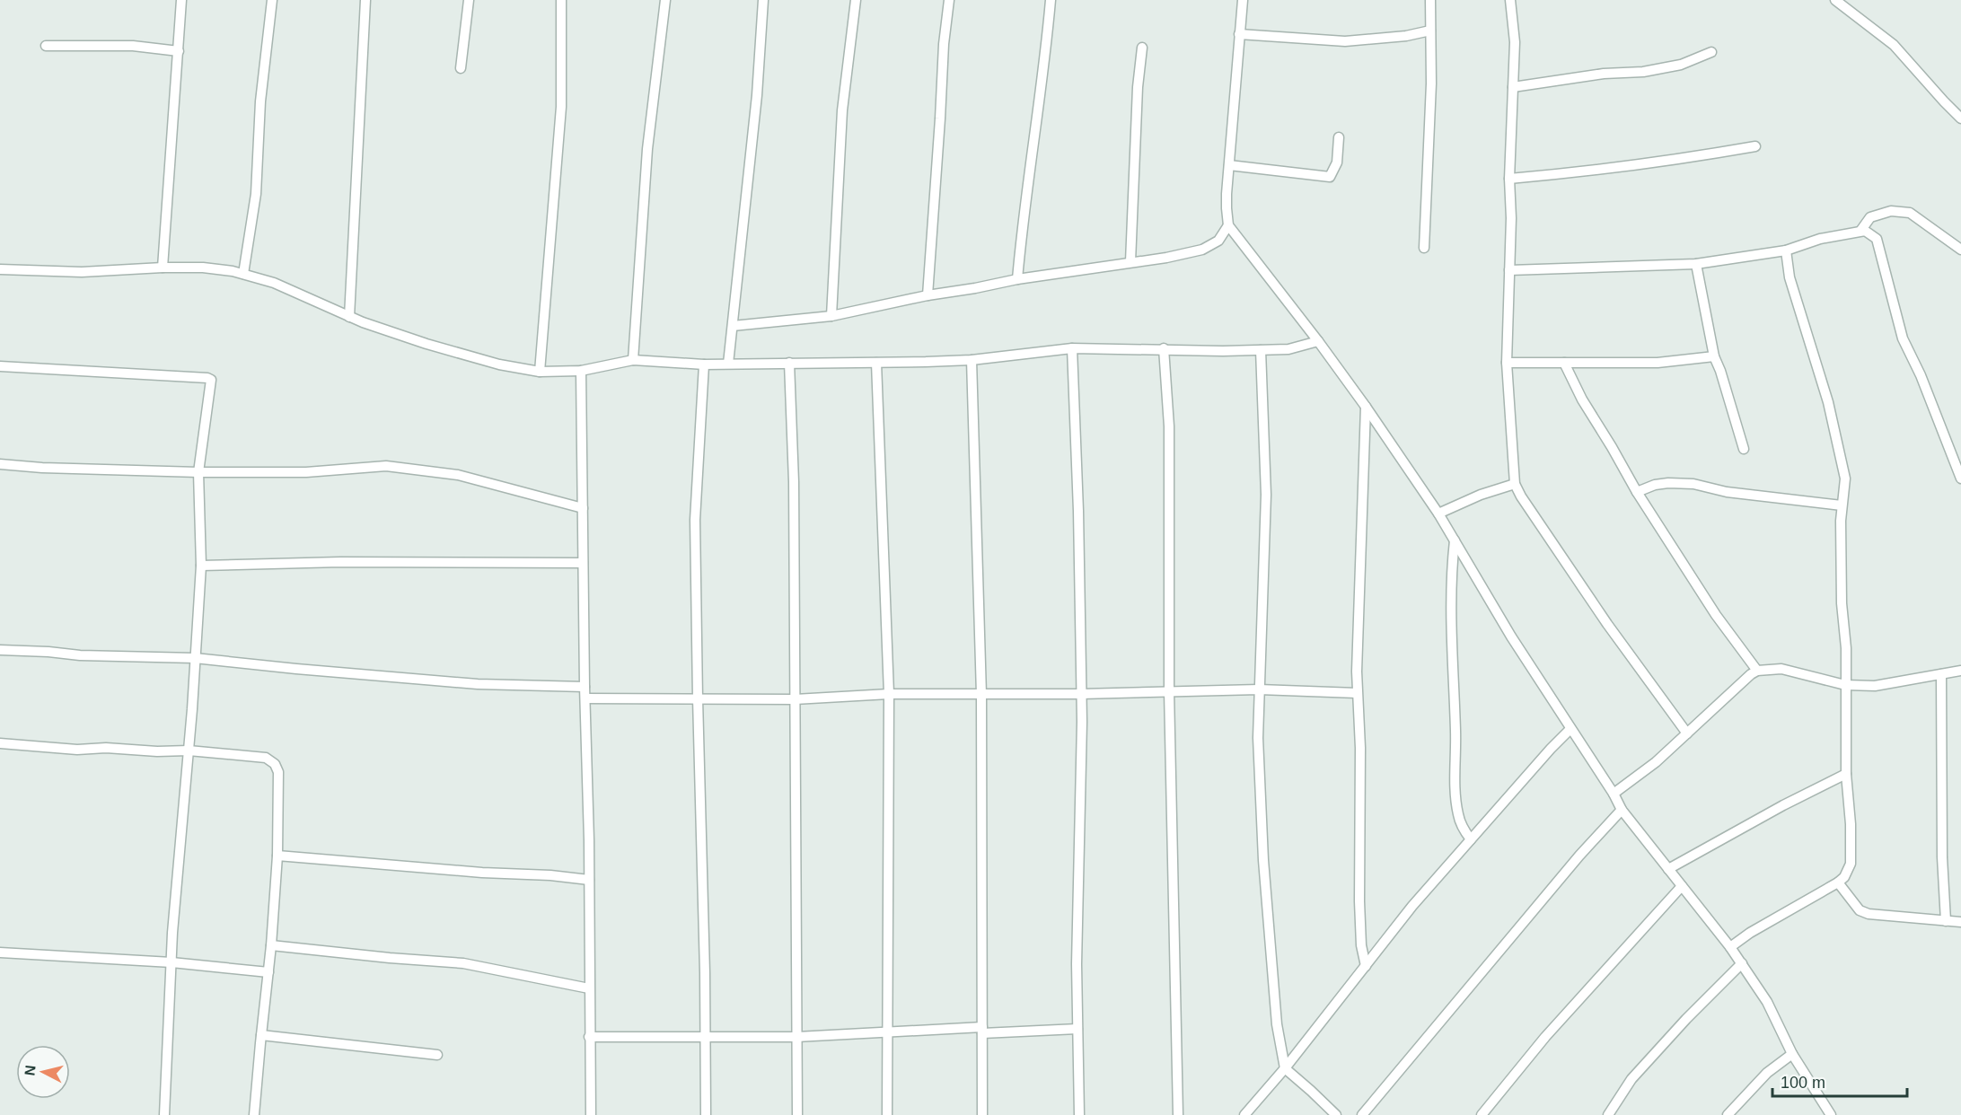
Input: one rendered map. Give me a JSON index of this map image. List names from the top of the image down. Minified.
{"scale_bar":"100 m","north":"left"}
